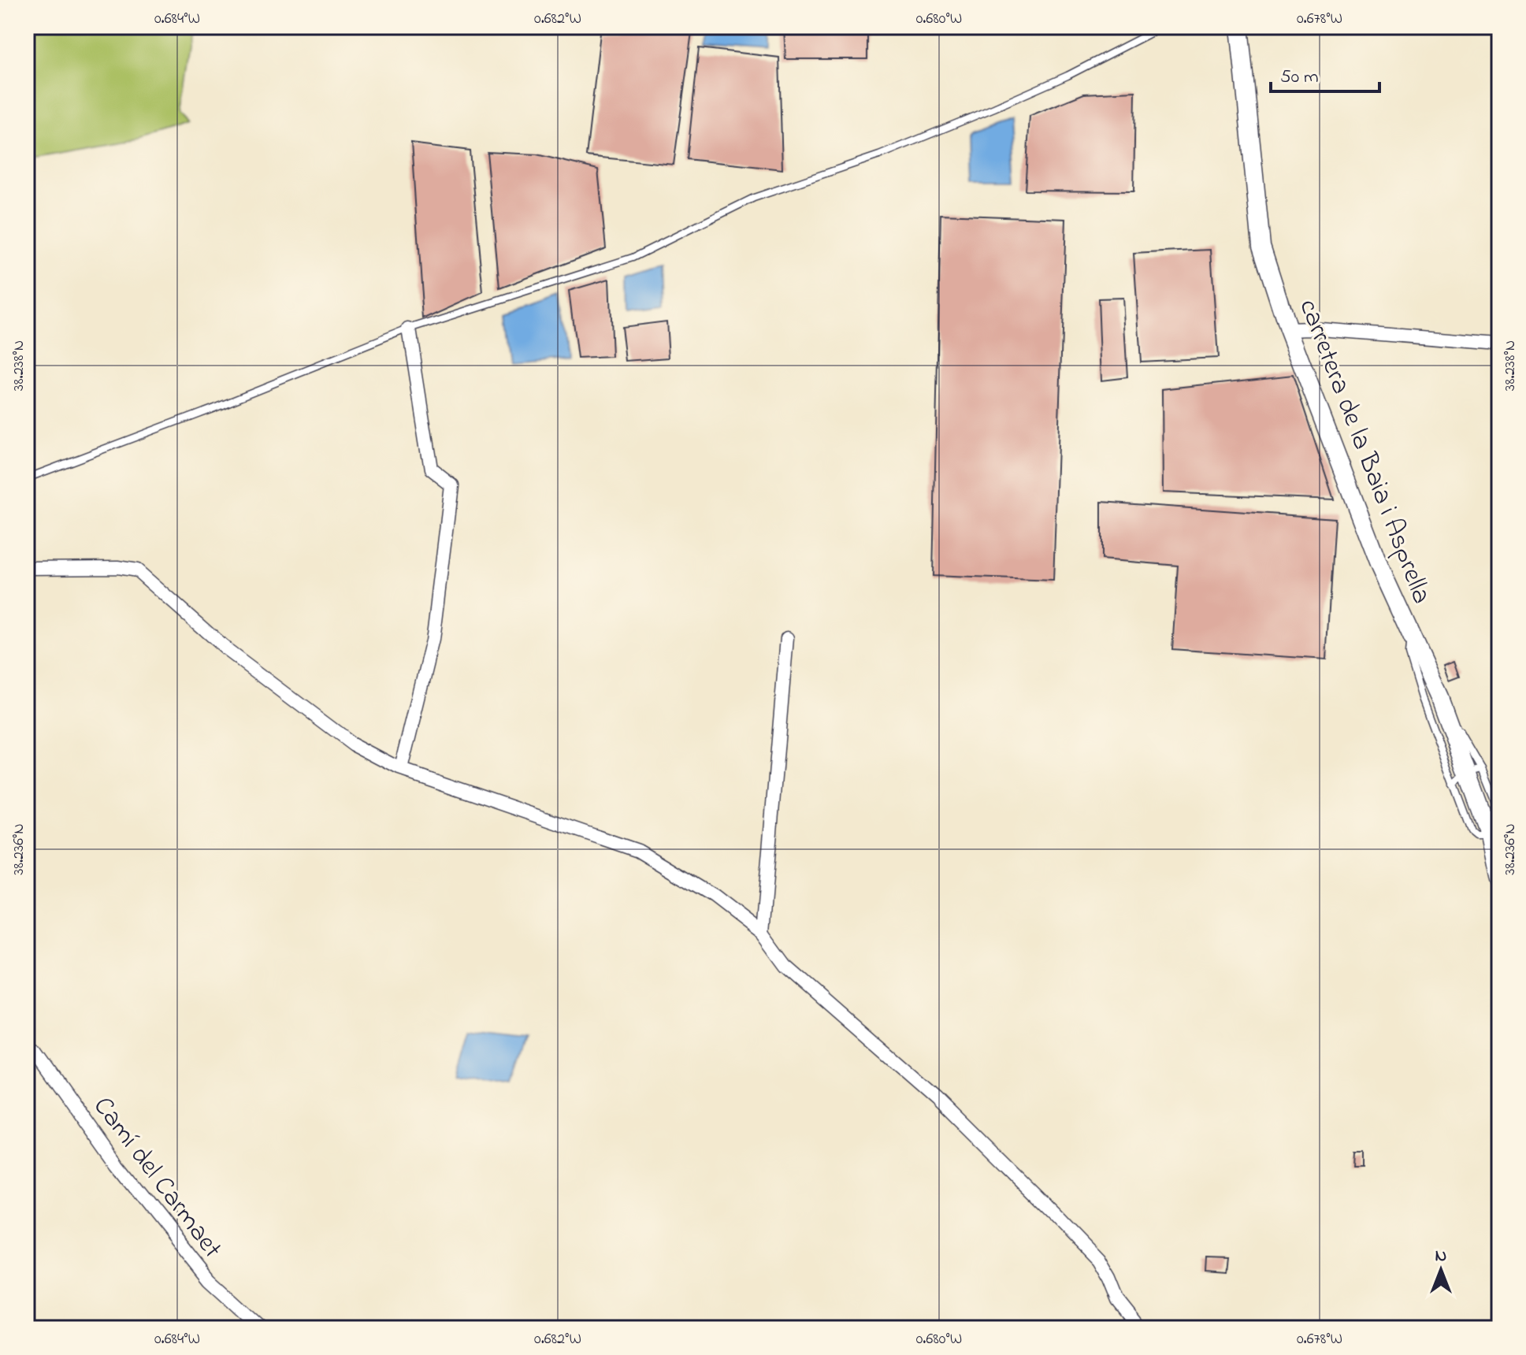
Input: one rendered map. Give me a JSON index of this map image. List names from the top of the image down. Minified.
{"streets":{"main road":["carretera de la Baia i Asprella"],"street":["Camí del Carmaet"]},"scale_bar":"50 m","north":"top","coordinates":["0.684°W","0.682°W","0.680°W","0.678°W","38.238°N","38.236°N"]}
